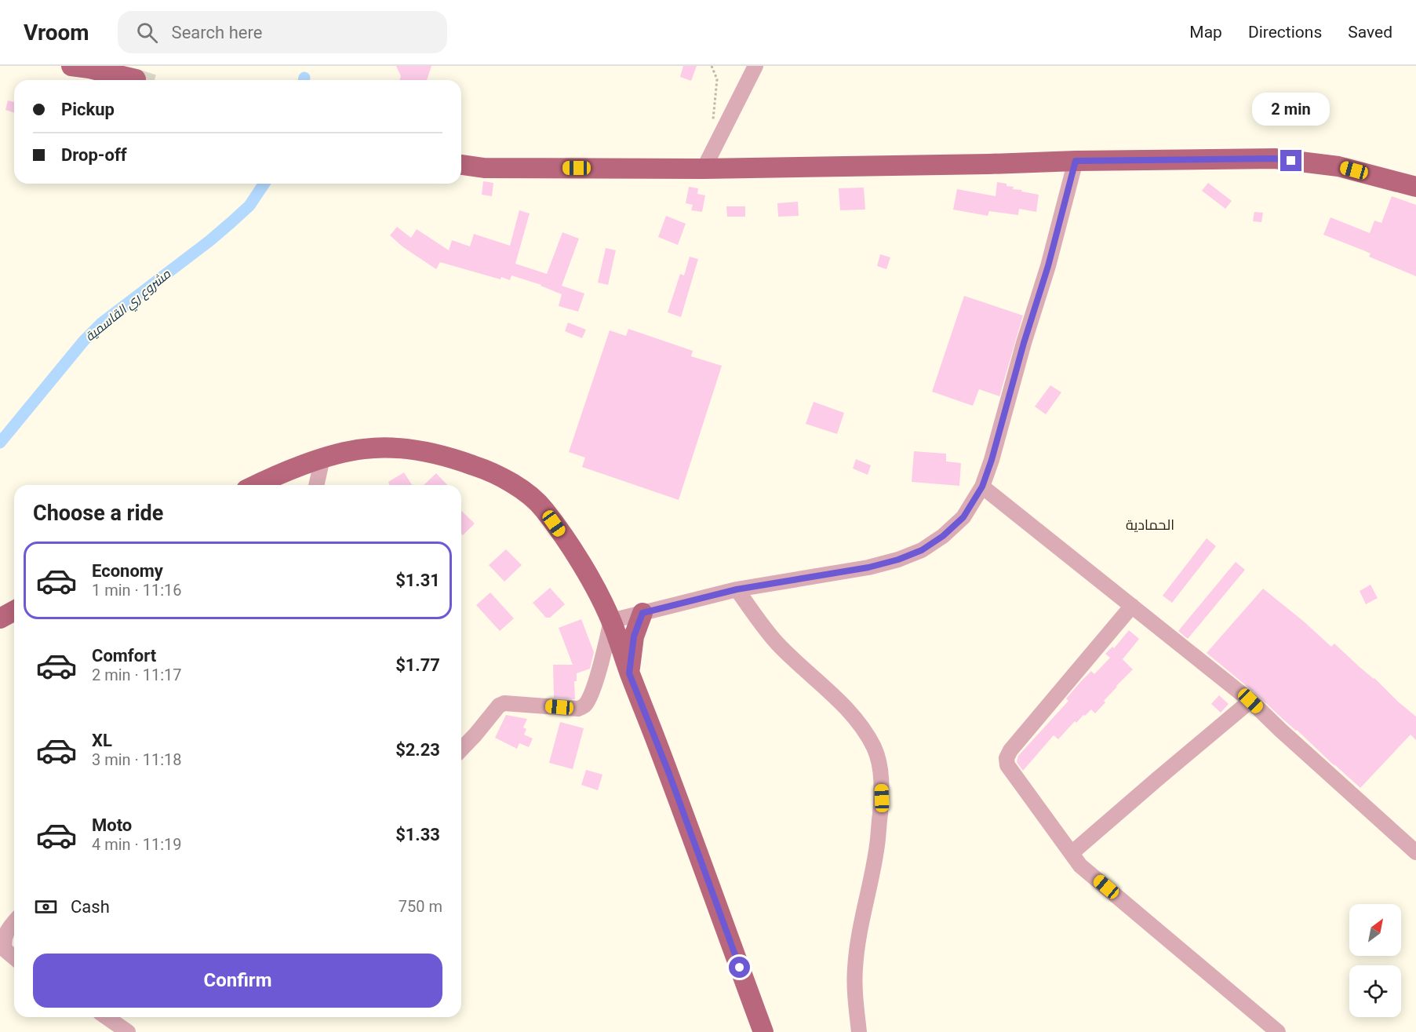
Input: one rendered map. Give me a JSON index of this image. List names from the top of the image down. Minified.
{"districts":["الحمادية"],"water":["مشروع ري القاسمية"],"north":"top right","page":{"header":"Vroom","search":"Search here","nav":["Map","Directions","Saved"],"banner":["Pickup","Drop-off"],"bubble":"2 min","heading":"Choose a ride","list":[{"name":"Economy","note":"1 min · 11:16","value":"$1.31"},{"name":"Comfort","note":"2 min · 11:17","value":"$1.77"},{"name":"XL","note":"3 min · 11:18","value":"$2.23"},{"name":"Moto","note":"4 min · 11:19","value":"$1.33"}],"pay":["Cash","750 m"],"buttons":"Confirm"}}
